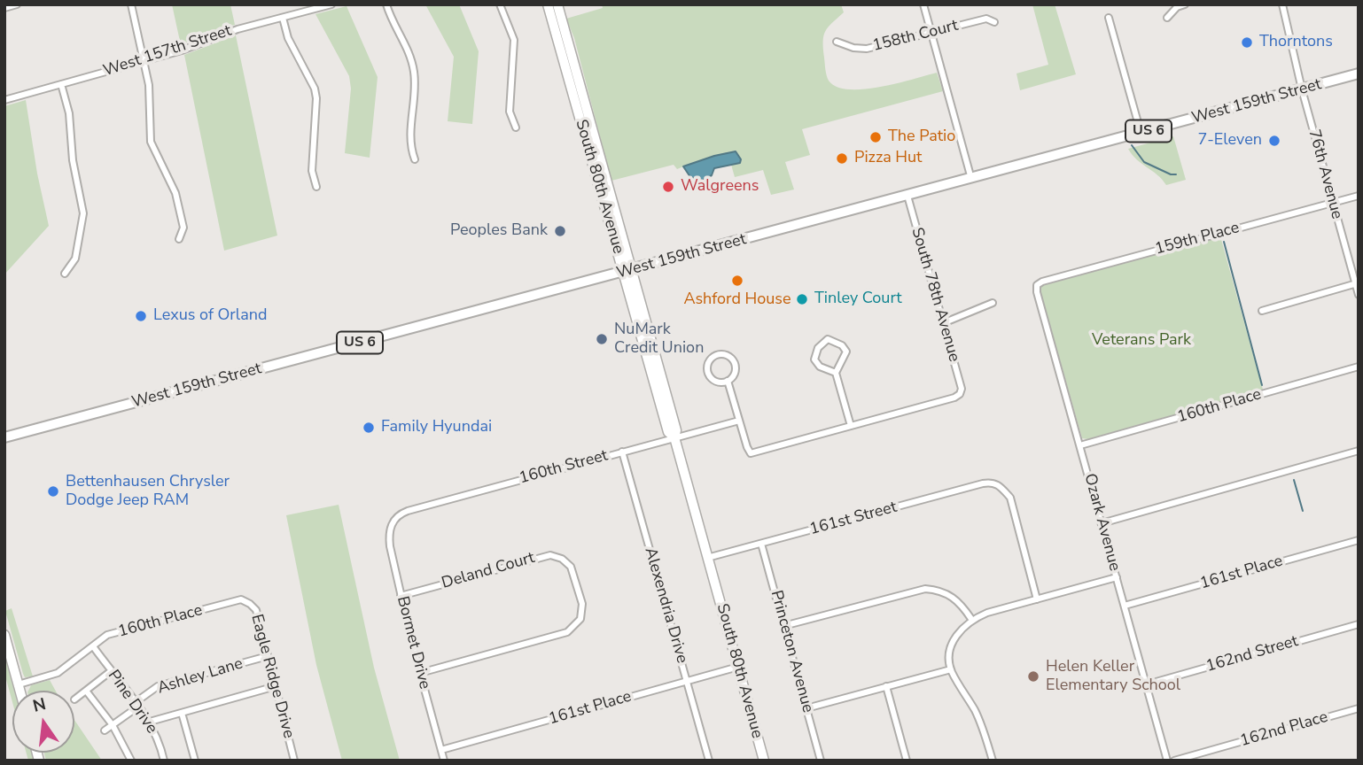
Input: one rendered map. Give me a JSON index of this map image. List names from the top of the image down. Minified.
{"streets":{"main road":["West 159th Street","US 6"],"street":["158th Court","West 157th Street","76th Avenue","South 80th Avenue","159th Place","South 78th Avenue","160th Place","160th Street","161st Street","Ozark Avenue","Deland Court","161st Place","Alexendria Drive","Bormet Drive","Princeton Avenue","162nd Street","Ashley Lane","Eagle Ridge Drive","Pine Drive","162nd Place"]},"crossings":[["West 159th Street","76th Avenue"],["West 159th Street","South 80th Avenue"],["West 159th Street","South 78th Avenue"],["76th Avenue","159th Place"],["South 80th Avenue","160th Street"],["South 80th Avenue","161st Street"],["South 80th Avenue","161st Place"],["159th Place","Ozark Avenue"],["160th Place","Ozark Avenue"],["160th Place","Eagle Ridge Drive"],["160th Place","Pine Drive"],["160th Street","Alexendria Drive"],["160th Street","Bormet Drive"],["161st Street","Princeton Avenue"],["Ozark Avenue","161st Place"],["Ozark Avenue","162nd Street"],["Deland Court","Bormet Drive"],["161st Place","Alexendria Drive"],["161st Place","Bormet Drive"],["Ashley Lane","Eagle Ridge Drive"],["Ashley Lane","Pine Drive"]],"parks":["Veterans Park"],"places":["Thorntons","The Patio","7-Eleven","Pizza Hut","Walgreens","Peoples Bank","Ashford House","Tinley Court","Lexus of Orland","NuMark Credit Union","Family Hyundai","Bettenhausen Chrysler Dodge Jeep RAM","Helen Keller Elementary School"],"north":"top"}
